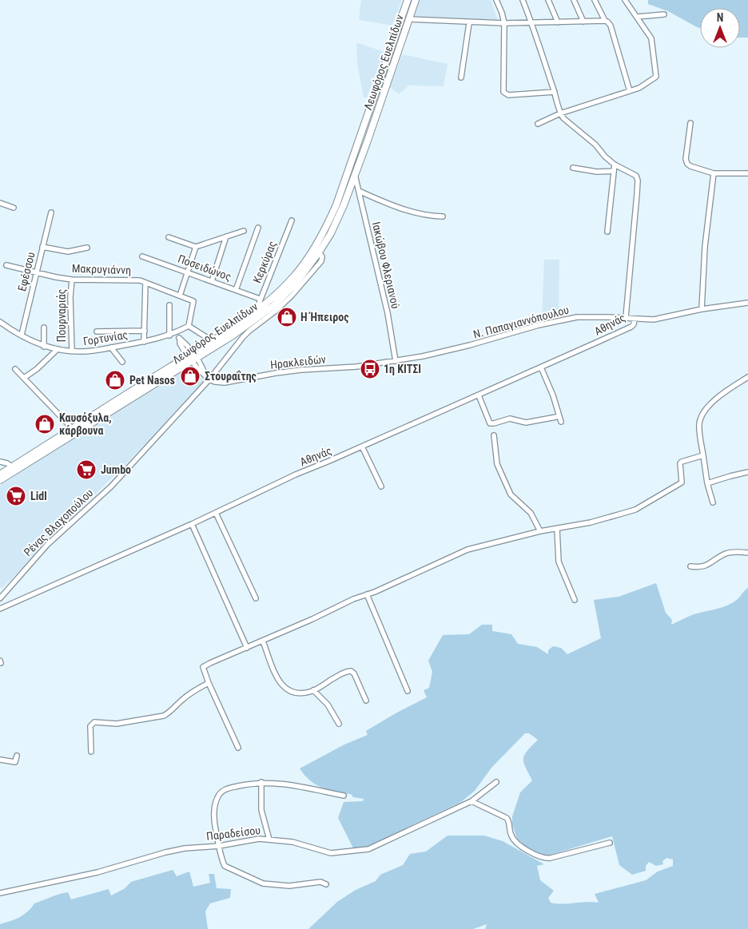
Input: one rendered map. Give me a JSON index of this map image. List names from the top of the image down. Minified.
{"streets":{"main road":["Λεωφόρος Ευελπίδων"],"street":["Κερκύρας","Ιακώβου Φλεριανού","Ποσειδώνος","Μακρυγιάννη","Εφέσσου","Πουρναριάς","Ν. Παπαγιαννόπουλου","Αθηνάς","Γορτυνίας","Ηρακλειδών","Ρένας Βλαχοπούλου","Παραδείσου"]},"crossings":[["Λεωφόρος Ευελπίδων","Κερκύρας"],["Λεωφόρος Ευελπίδων","Ιακώβου Φλεριανού"],["Λεωφόρος Ευελπίδων","Ρένας Βλαχοπούλου"],["Κερκύρας","Ποσειδώνος"],["Ιακώβου Φλεριανού","Ν. Παπαγιαννόπουλου"],["Ιακώβου Φλεριανού","Ηρακλειδών"],["Μακρυγιάννη","Εφέσσου"],["Μακρυγιάννη","Πουρναριάς"],["Μακρυγιάννη","Γορτυνίας"],["Εφέσσου","Γορτυνίας"],["Πουρναριάς","Γορτυνίας"],["Ν. Παπαγιαννόπουλου","Αθηνάς"],["Ν. Παπαγιαννόπουλου","Ηρακλειδών"],["Ηρακλειδών","Ρένας Βλαχοπούλου"]],"places":{"shop":["Η Ήπειρος","Στουραΐτης","Pet Nasos","Καυσόξυλα, κάρβουνα"],"bus stop":["1η ΚΙΤΣΙ"],"supermarket":["Jumbo","Lidl"]},"north":"top"}
